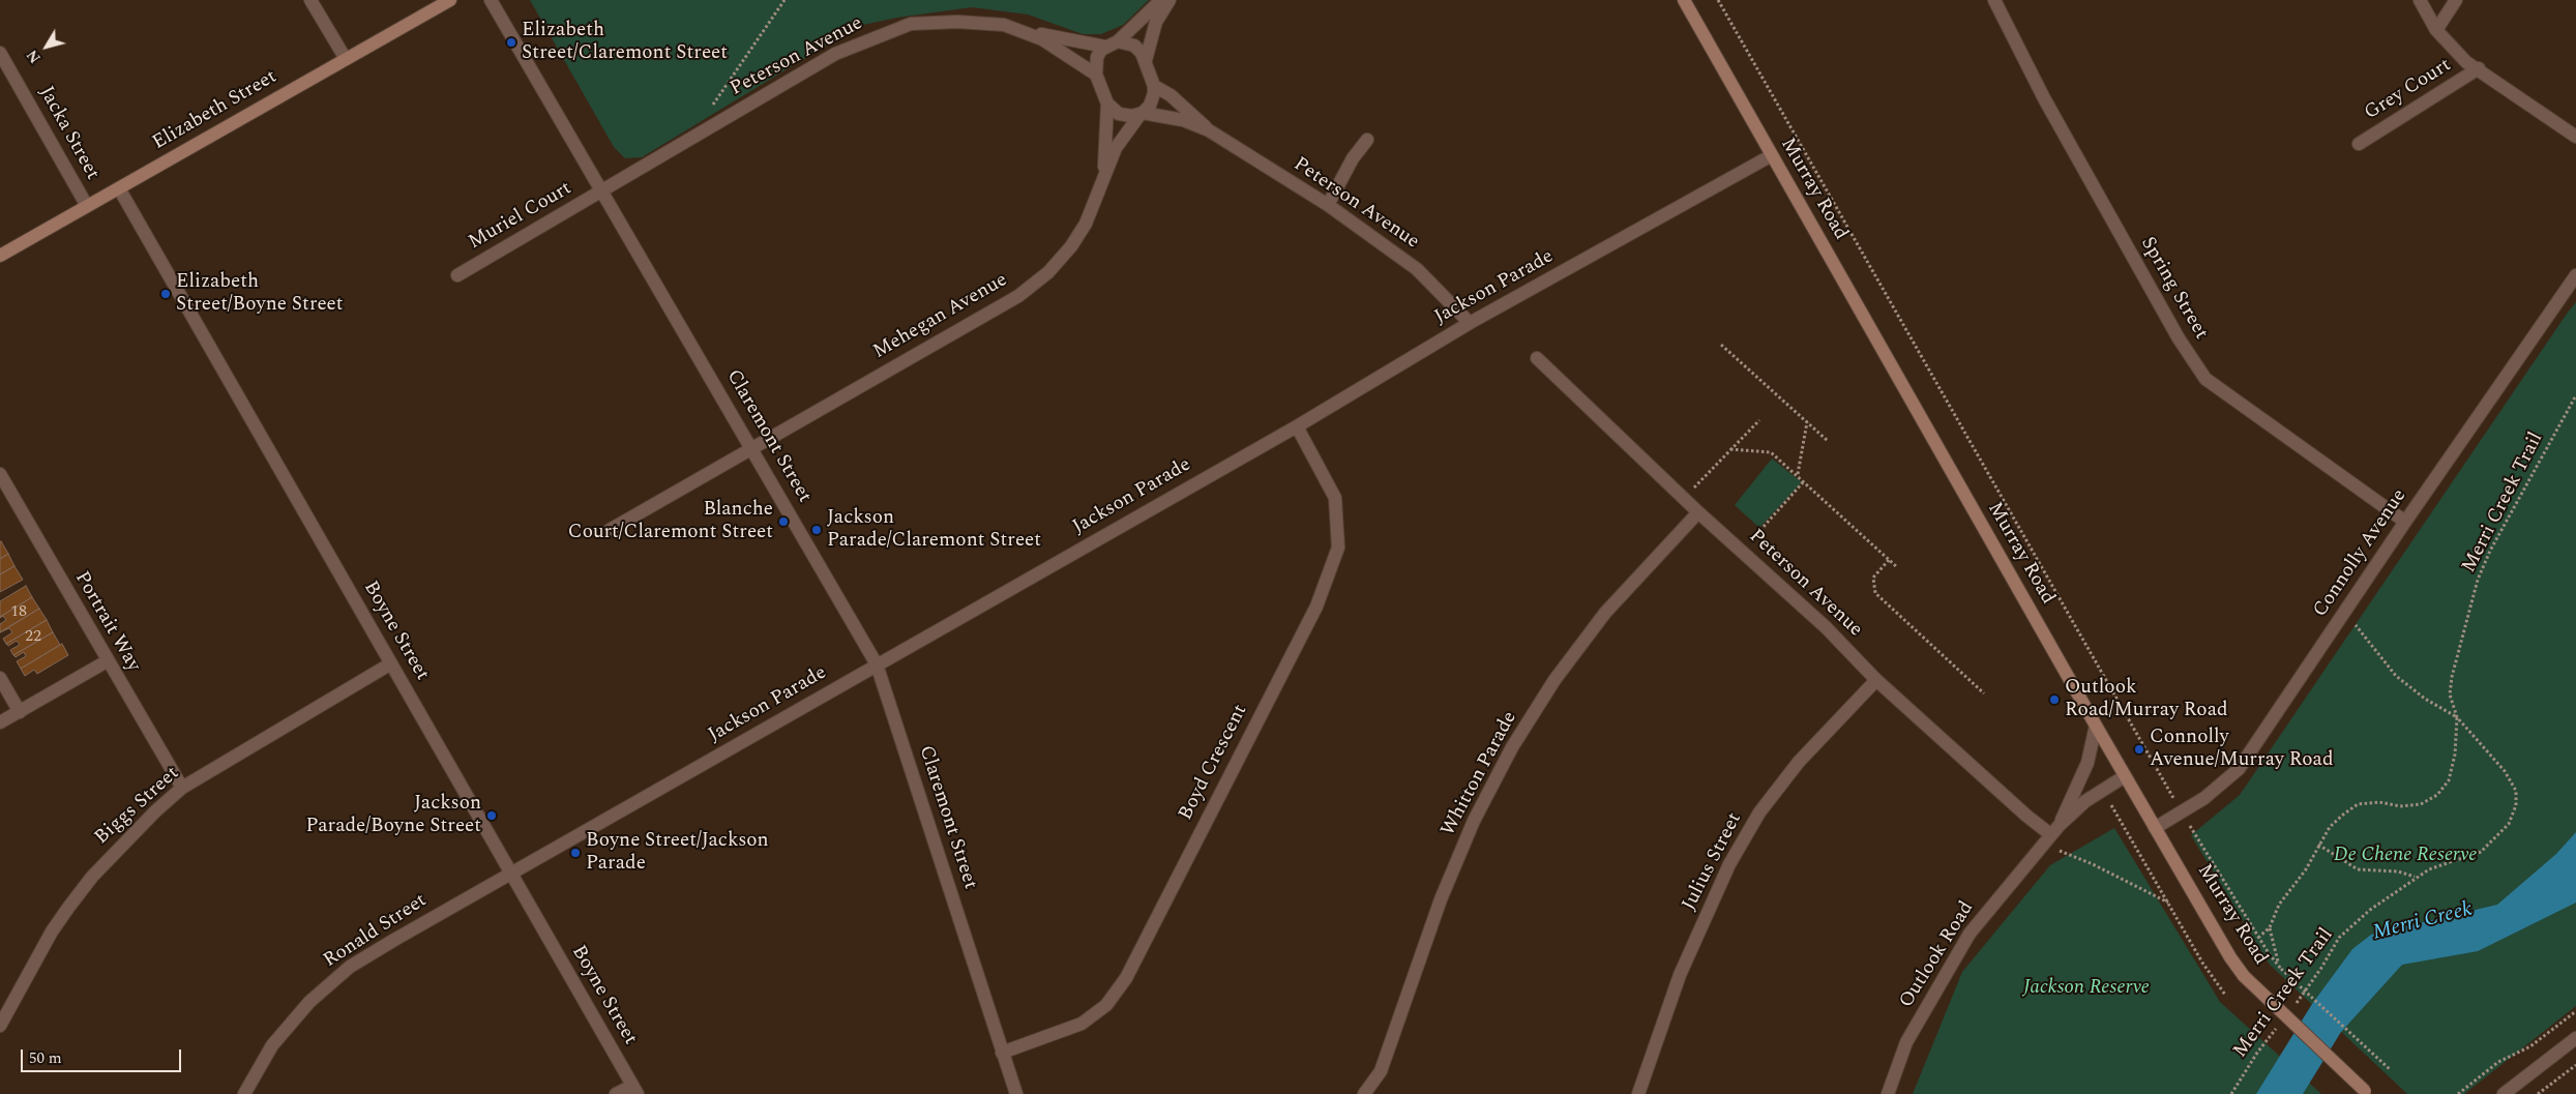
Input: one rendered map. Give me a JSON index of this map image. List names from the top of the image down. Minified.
{"streets":{"main road":["Elizabeth Street","Murray Road"],"street":["Peterson Avenue","Grey Court","Jacka Street","Muriel Court","Jackson Parade","Spring Street","Mehegan Avenue","Claremont Street","Connolly Avenue","Portrait Way","Boyne Street","Boyd Crescent","Whitton Parade","Biggs Street","Julius Street","Ronald Street","Outlook Road"],"path":["Merri Creek Trail"]},"crossings":[["Peterson Avenue","Muriel Court"],["Peterson Avenue","Jackson Parade"],["Peterson Avenue","Mehegan Avenue"],["Peterson Avenue","Claremont Street"],["Peterson Avenue","Whitton Parade"],["Peterson Avenue","Julius Street"],["Peterson Avenue","Outlook Road"],["Elizabeth Street","Jacka Street"],["Elizabeth Street","Boyne Street"],["Murray Road","Jackson Parade"],["Murray Road","Connolly Avenue"],["Murray Road","Outlook Road"],["Muriel Court","Claremont Street"],["Jackson Parade","Claremont Street"],["Jackson Parade","Boyne Street"],["Jackson Parade","Boyd Crescent"],["Jackson Parade","Ronald Street"],["Spring Street","Connolly Avenue"],["Mehegan Avenue","Claremont Street"],["Claremont Street","Boyd Crescent"],["Portrait Way","Biggs Street"],["Boyne Street","Biggs Street"],["Boyne Street","Ronald Street"]],"water":["Merri Creek"],"parks":["De Chene Reserve","Jackson Reserve"],"places":["Elizabeth Street/Claremont Street","Elizabeth Street/Boyne Street","Blanche Court/Claremont Street","Jackson Parade/Claremont Street","Outlook Road/Murray Road","Connolly Avenue/Murray Road","Jackson Parade/Boyne Street","Boyne Street/Jackson Parade"],"house_numbers":["18","22"],"scale_bar":"50 m","north":"bottom left"}
